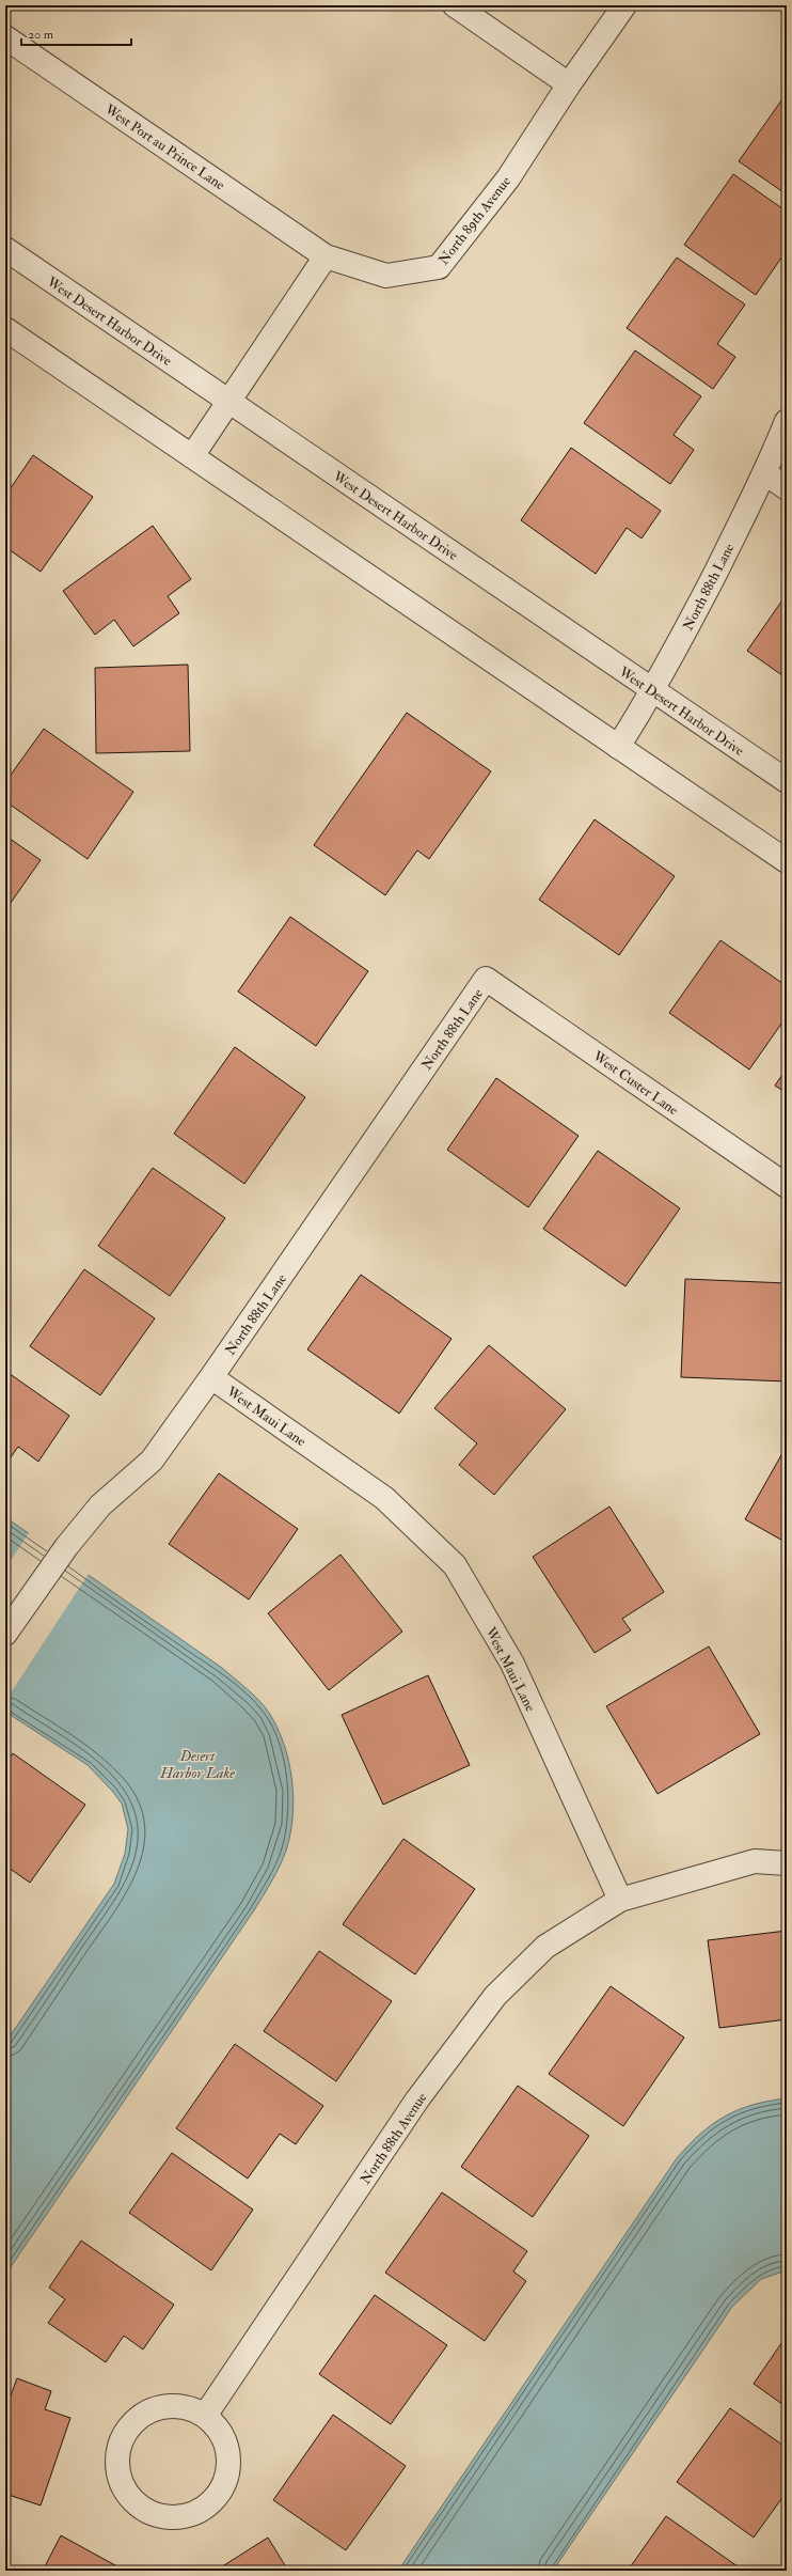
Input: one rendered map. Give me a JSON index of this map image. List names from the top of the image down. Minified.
{"streets":{"street":["West Port au Prince Lane","North 89th Avenue","West Desert Harbor Drive","North 88th Lane","West Custer Lane","West Maui Lane","North 88th Avenue"]},"crossings":[["West Port au Prince Lane","North 89th Avenue"],["West Desert Harbor Drive","North 88th Lane"],["North 88th Lane","West Custer Lane"],["North 88th Lane","West Maui Lane"],["West Maui Lane","North 88th Avenue"]],"water":["Desert Harbor Lake"],"scale_bar":"20 m"}
